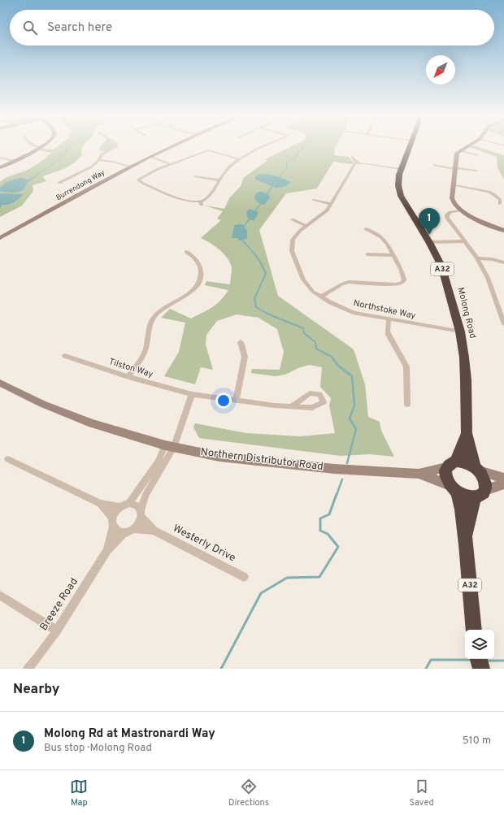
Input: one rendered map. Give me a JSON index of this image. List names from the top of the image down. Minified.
{"streets":{"highway":["A32","Molong Road"],"main road":["Burrendong Way","Northern Distributor Road"],"street":["Northstoke Way","Tilston Way","Westerly Drive","Breeze Road"]},"crossings":[["A32","Molong Road"],["A32","Northern Distributor Road"],["Northstoke Way","Molong Road"],["Molong Road","Northern Distributor Road"],["Westerly Drive","Breeze Road"]],"north":"bottom left","page":{"search":"Search here","pins":"1","heading":"Nearby","list":[{"mark":"1","name":"Molong Rd at Mastronardi Way","note":"Bus stop · Molong Road","value":"510 m"}],"nav":["Map","Directions","Saved"]}}
